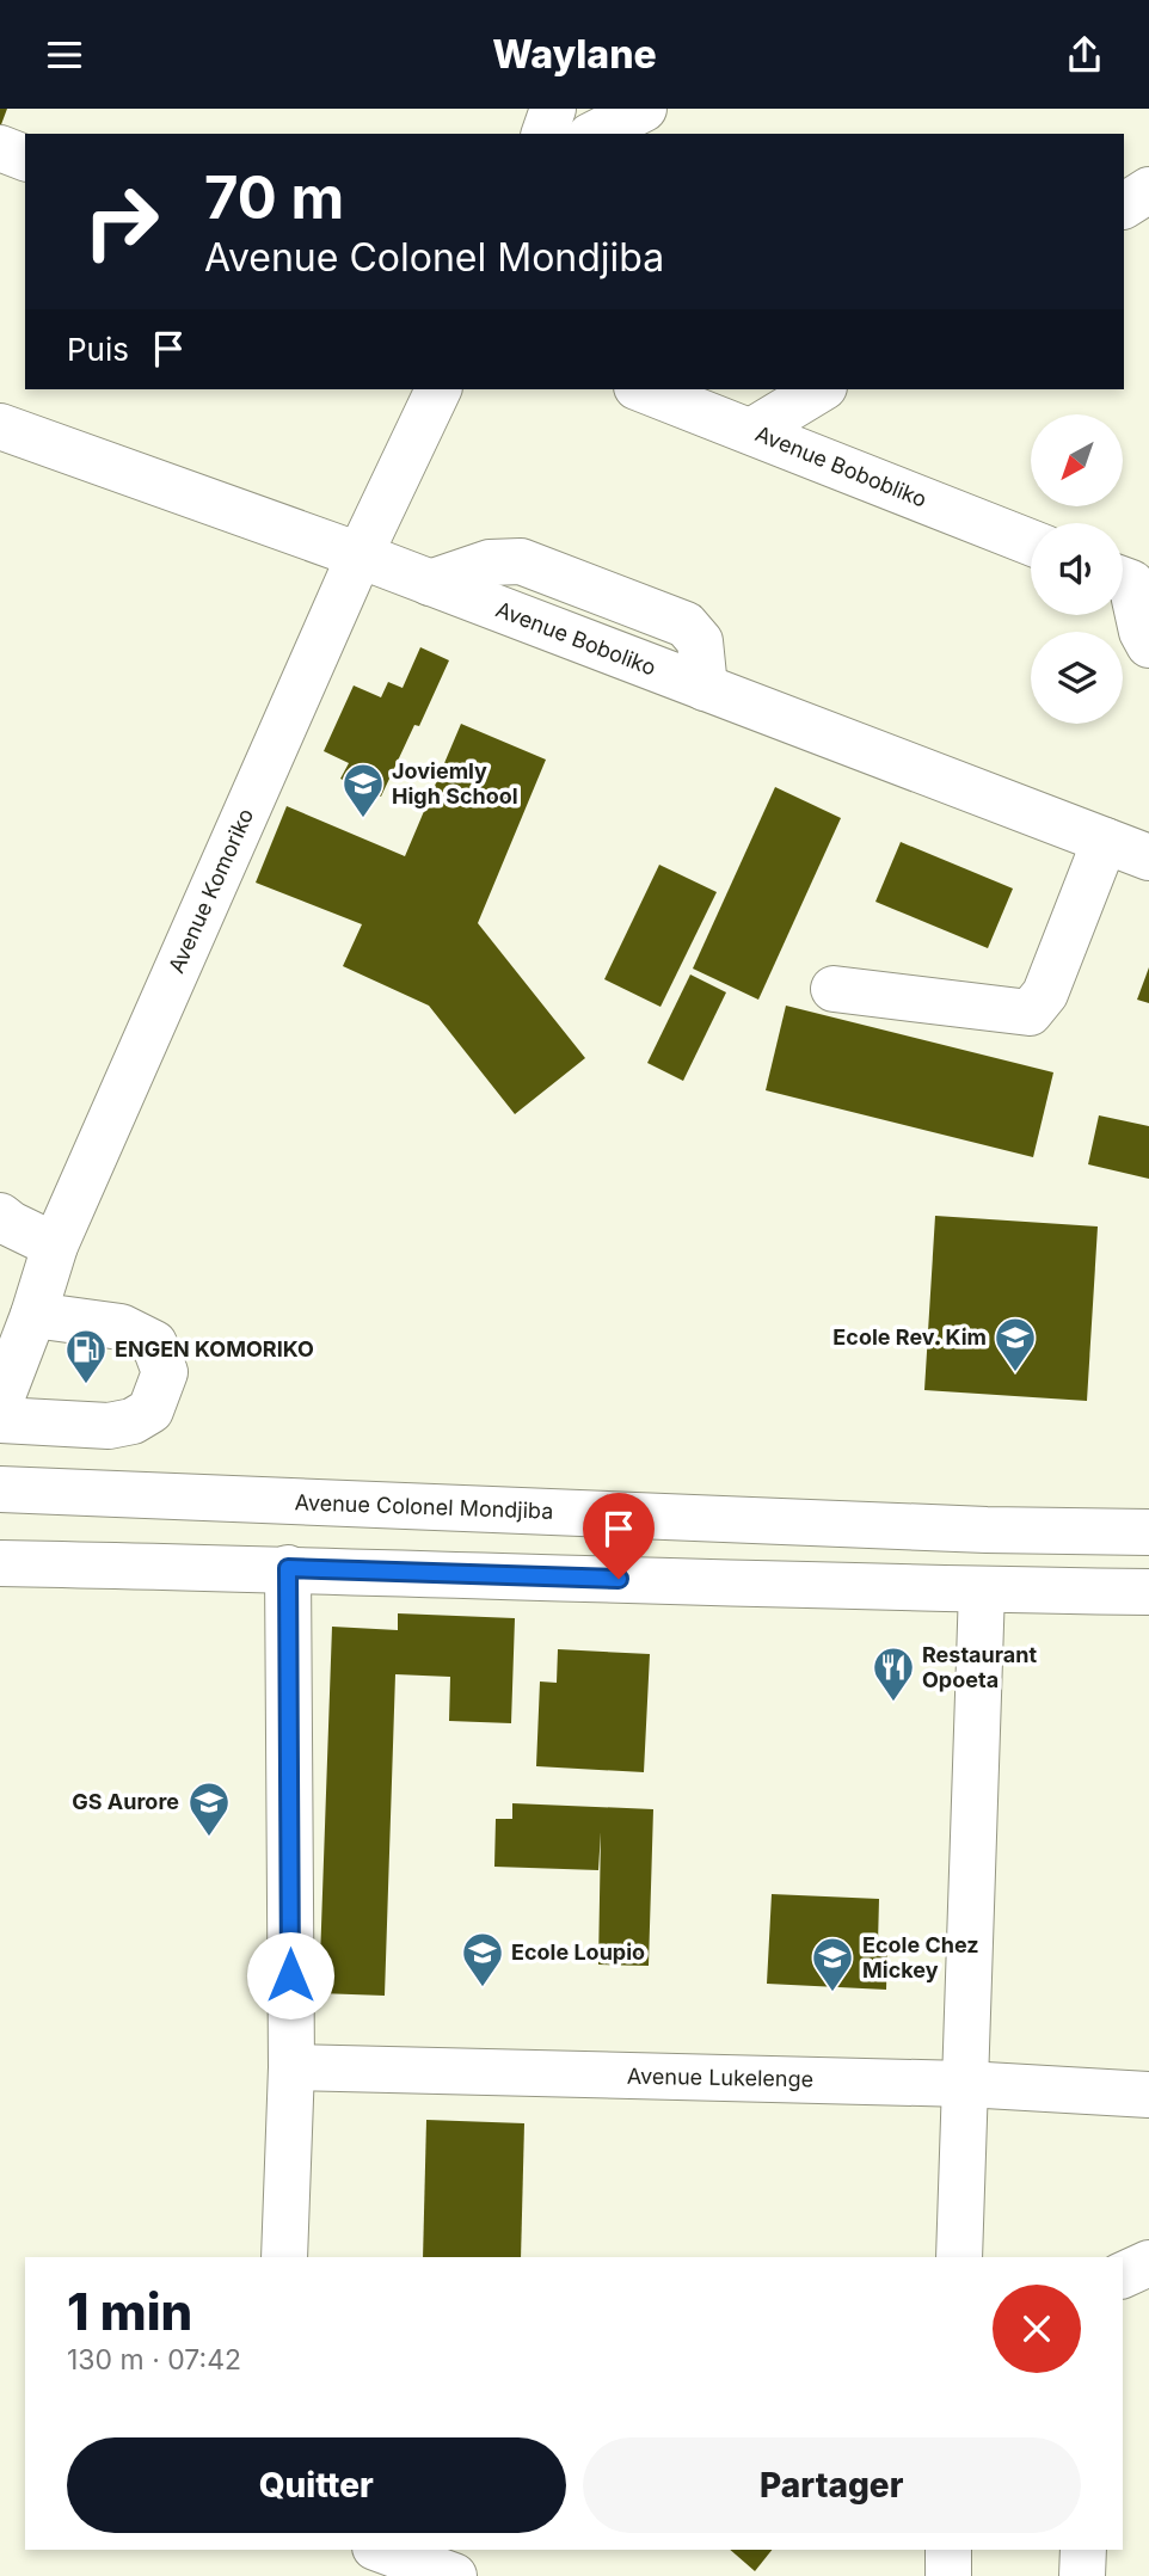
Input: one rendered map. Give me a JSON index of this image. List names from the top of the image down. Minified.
{"streets":{"street":["Avenue Bobobliko","Avenue Boboliko","Avenue Komoriko","Avenue Colonel Mondjiba","Avenue Lukelenge"]},"crossings":[["Avenue Boboliko","Avenue Komoriko"]],"places":{"school or university":["Joviemly High School","Ecole Rev. Kim","GS Aurore","Ecole Loupio","Ecole Chez Mickey"],"fuel station":["ENGEN KOMORIKO"],"restaurant":["Restaurant Opoeta"]},"north":"bottom left","page":{"header":"Waylane","turn":["70 m","Avenue Colonel Mondjiba"],"then":"Puis","heading":["1 min","130 m · 07:42"],"buttons":["Quitter","Partager"]}}
